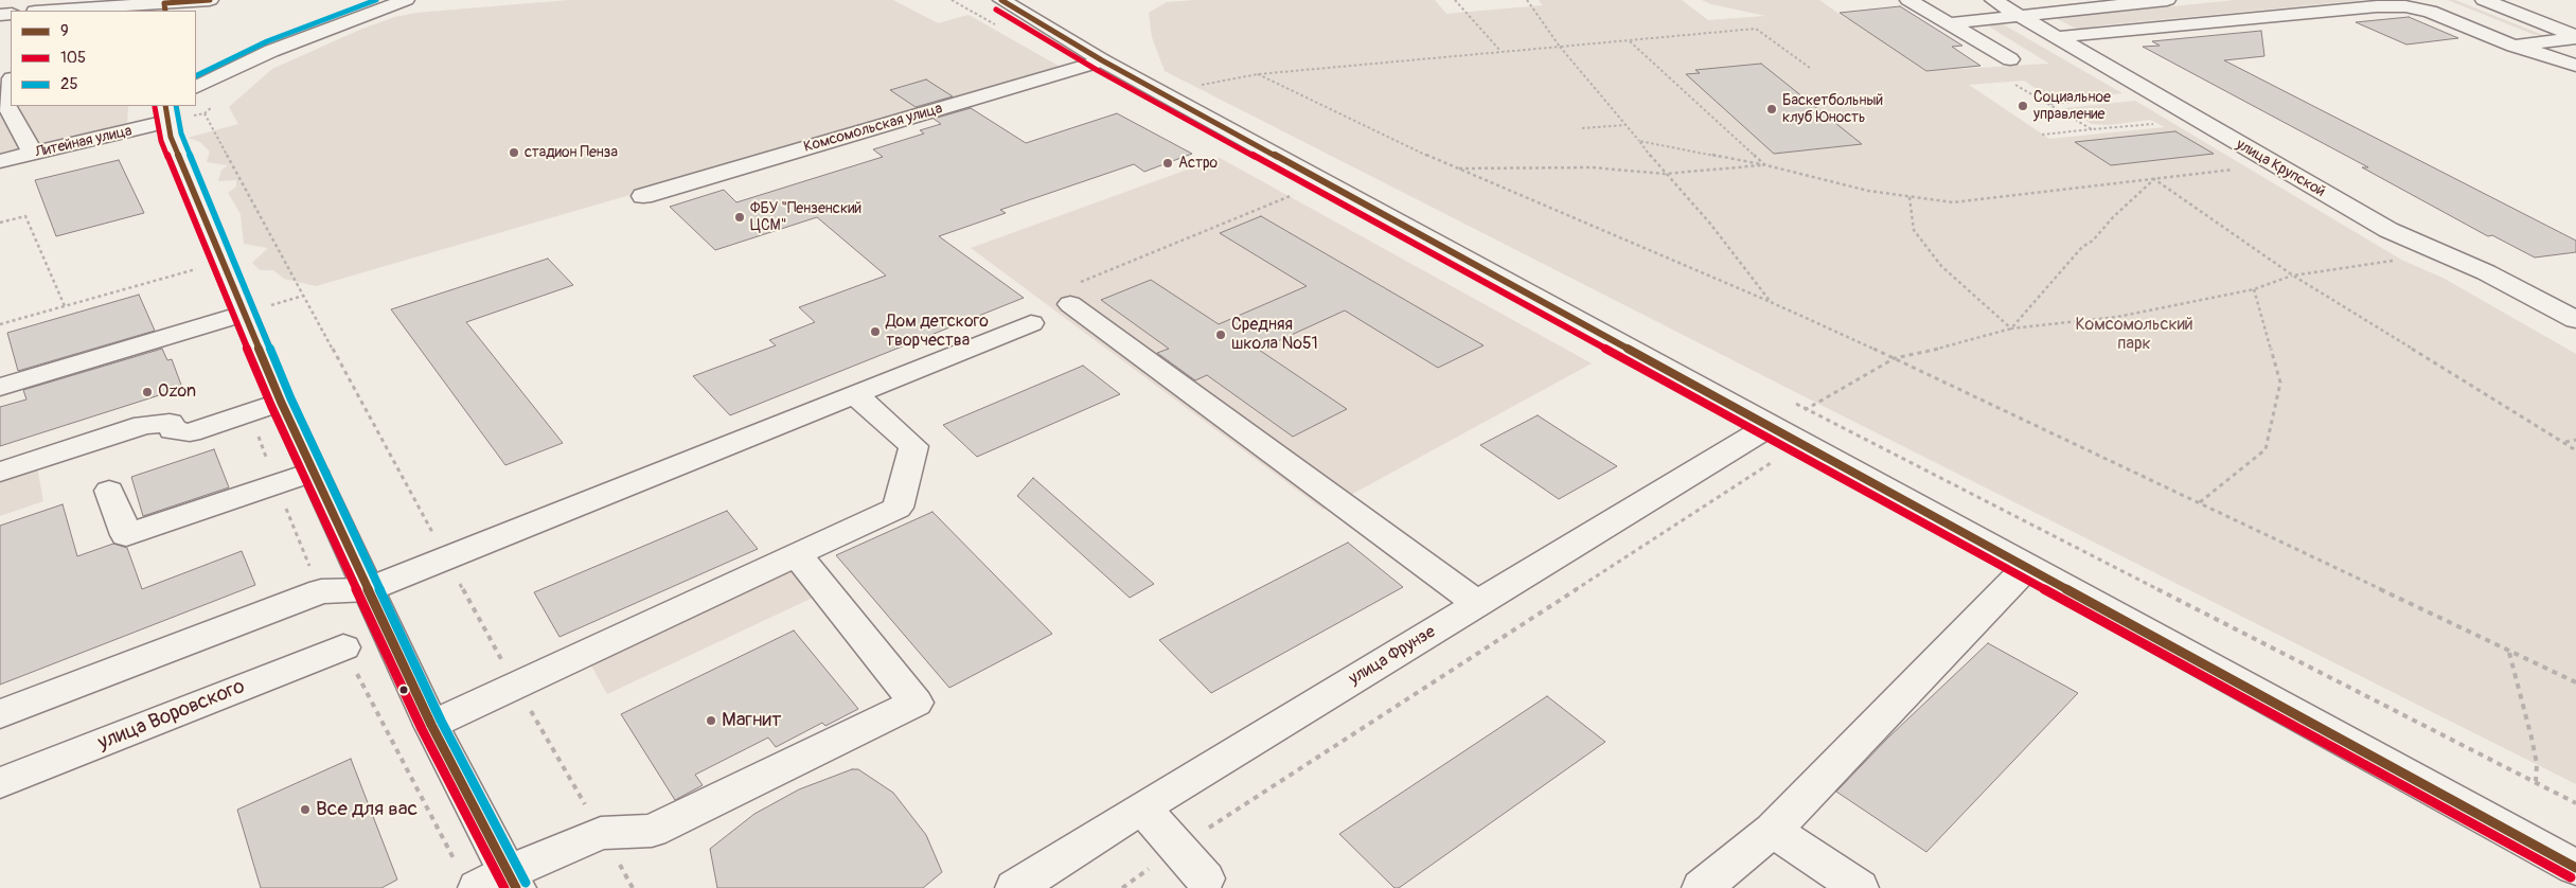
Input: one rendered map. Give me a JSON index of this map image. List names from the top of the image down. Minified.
{"streets":{"main road":["Комсомольская улица","Литейная улица","улица Крупской","улица Фрунзе","улица Воровского"]},"parks":["Комсомольский парк"],"places":["Социальное управление","Баскетбольный клуб Юность","стадион Пенза","Астро","ФБУ \"Пензенский ЦСМ\"","Дом детского творчества","Средняя школа №51","Ozon","Магнит","Все для вас"],"lines":["transit line 9","transit line 25","transit line 105"],"legend":["9","105","25"]}
